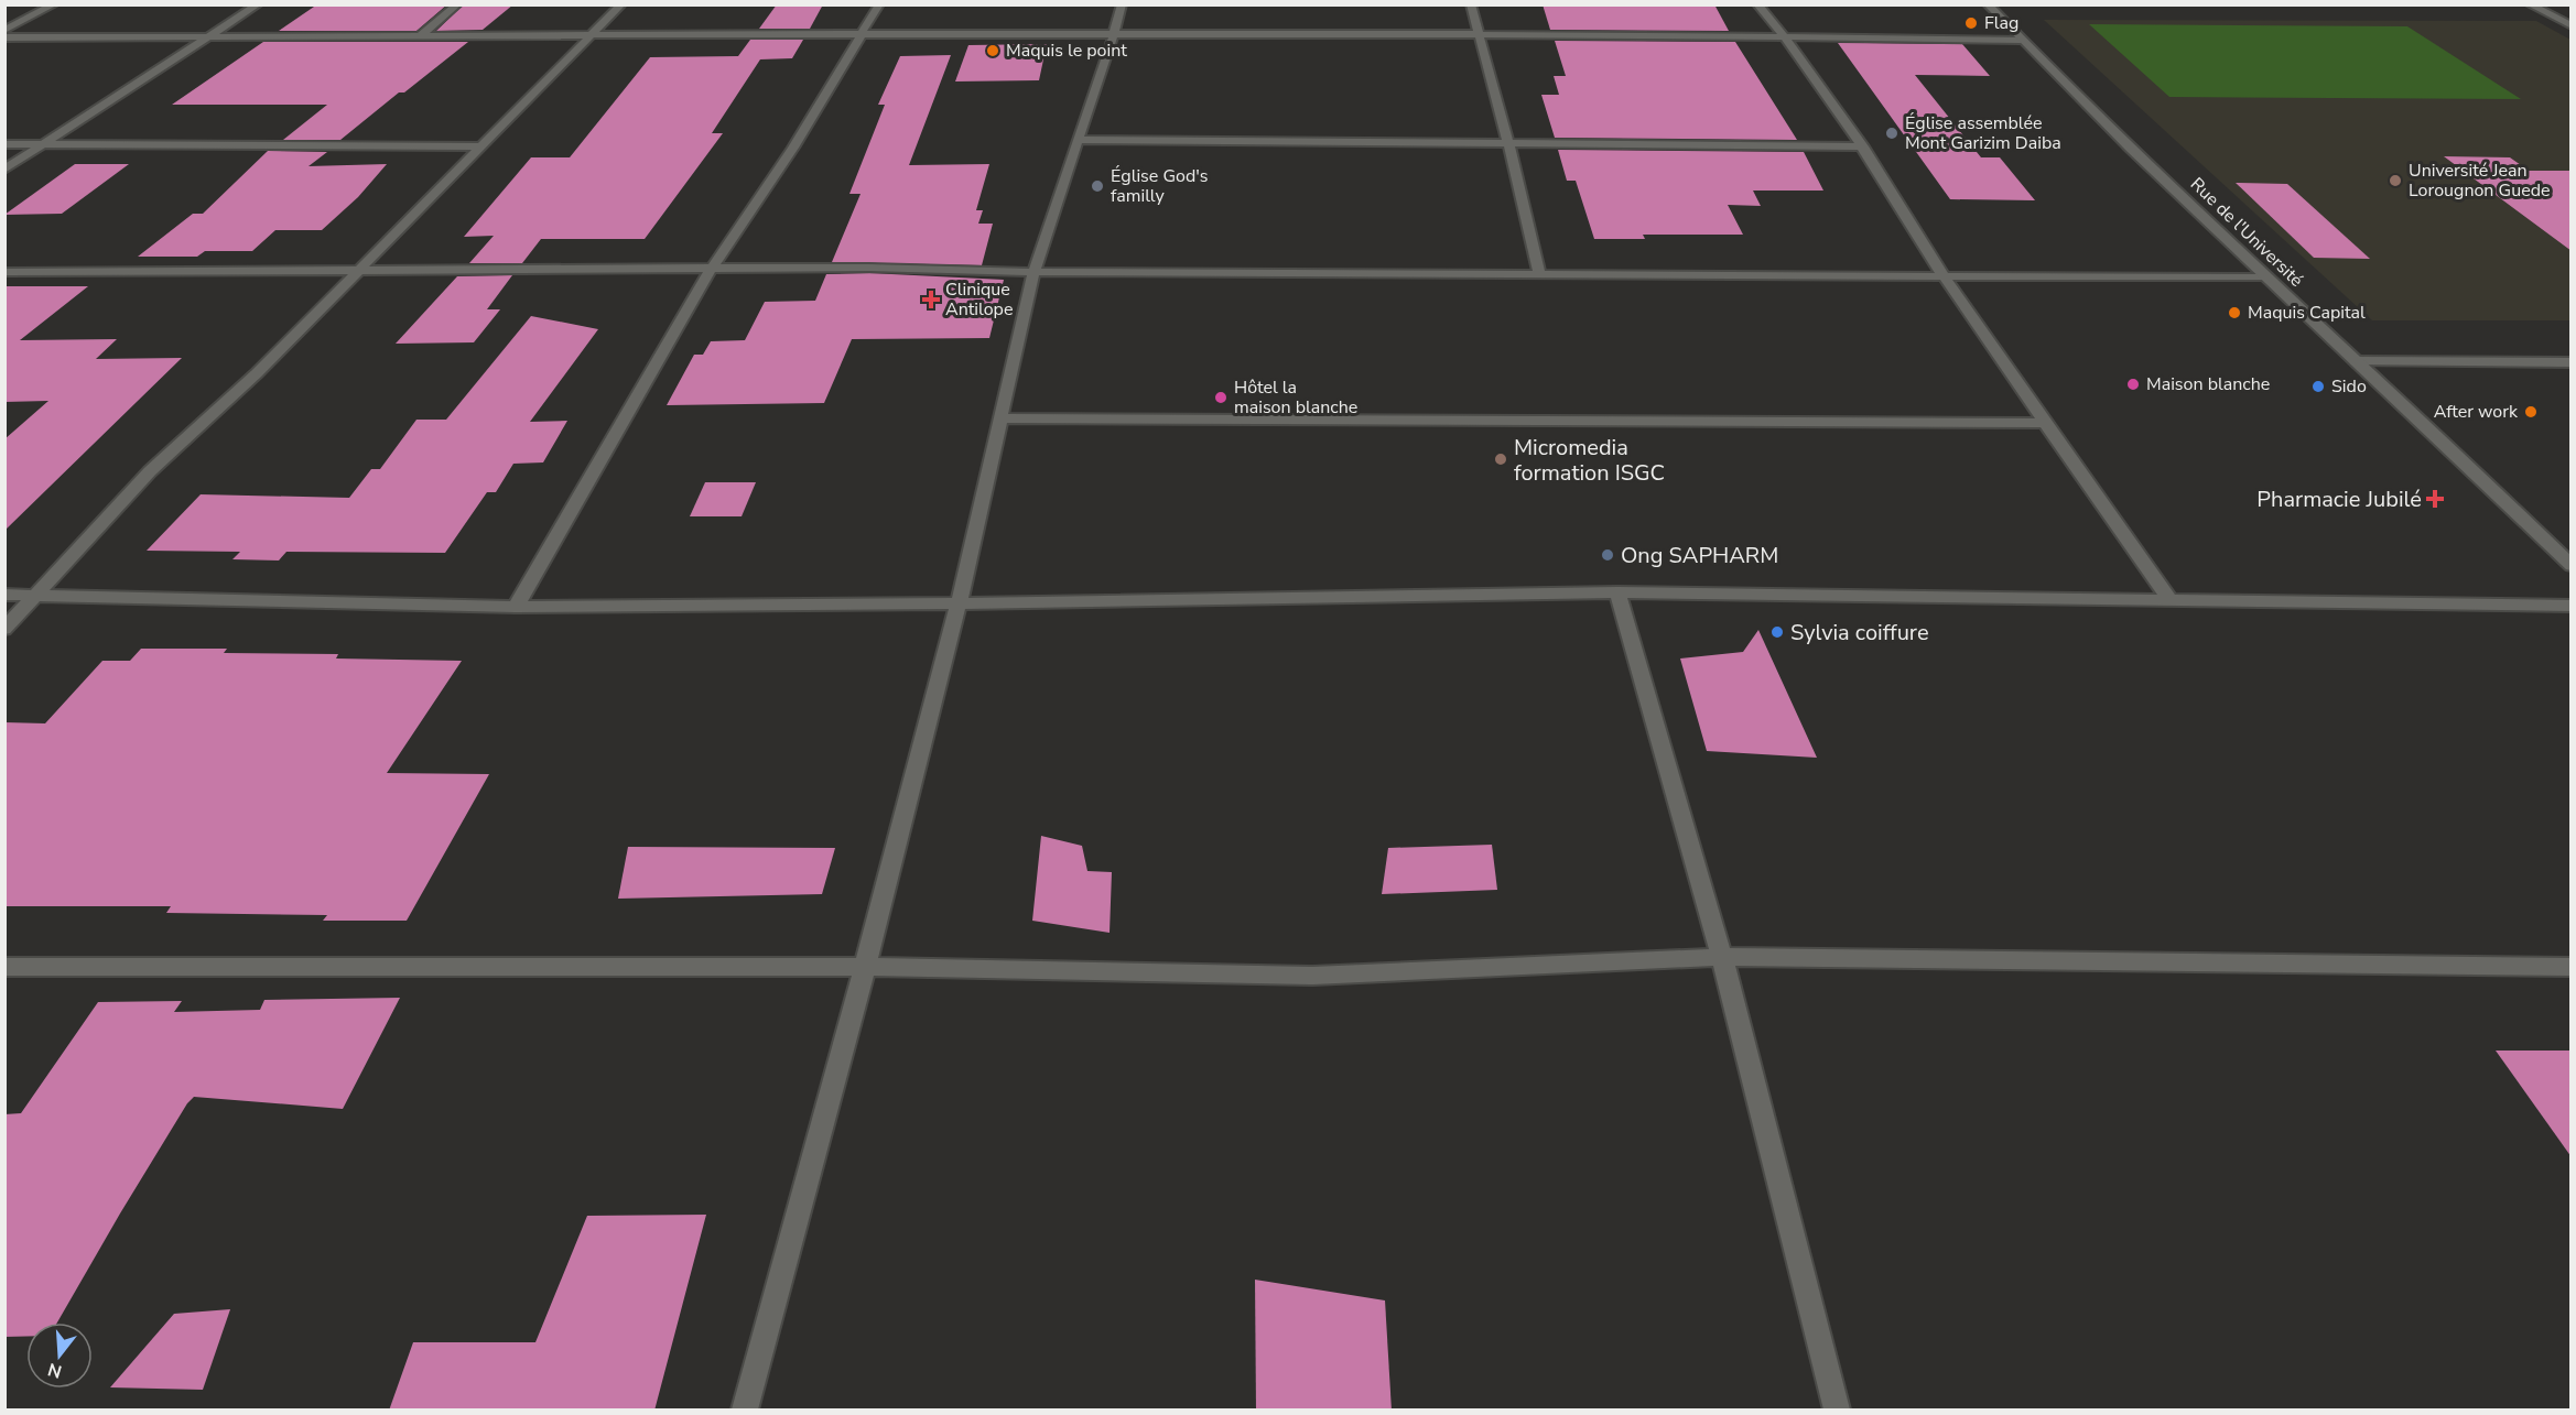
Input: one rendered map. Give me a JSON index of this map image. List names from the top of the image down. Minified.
{"streets":{"street":["Rue de l'Université"]},"places":{"other":["Flag","Maquis le point","Église assemblée Mont Garizim Daiba","Université Jean Lorougnon Guede","Église God's familly","Maquis Capital","Maison blanche","Sido","Hôtel la maison blanche","After work","Micromedia formation ISGC","Ong SAPHARM","Sylvia coiffure"],"health":["Clinique Antilope","Pharmacie Jubilé"]},"north":"bottom"}
